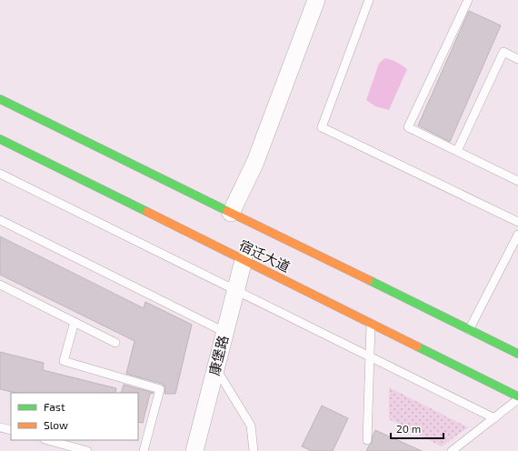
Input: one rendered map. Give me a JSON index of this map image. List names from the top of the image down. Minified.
{"streets":{"main road":["宿迁大道"],"street":["康堡路"]},"crossings":[["宿迁大道","康堡路"]],"legend":["Fast","Slow"],"scale_bar":"20 m"}
